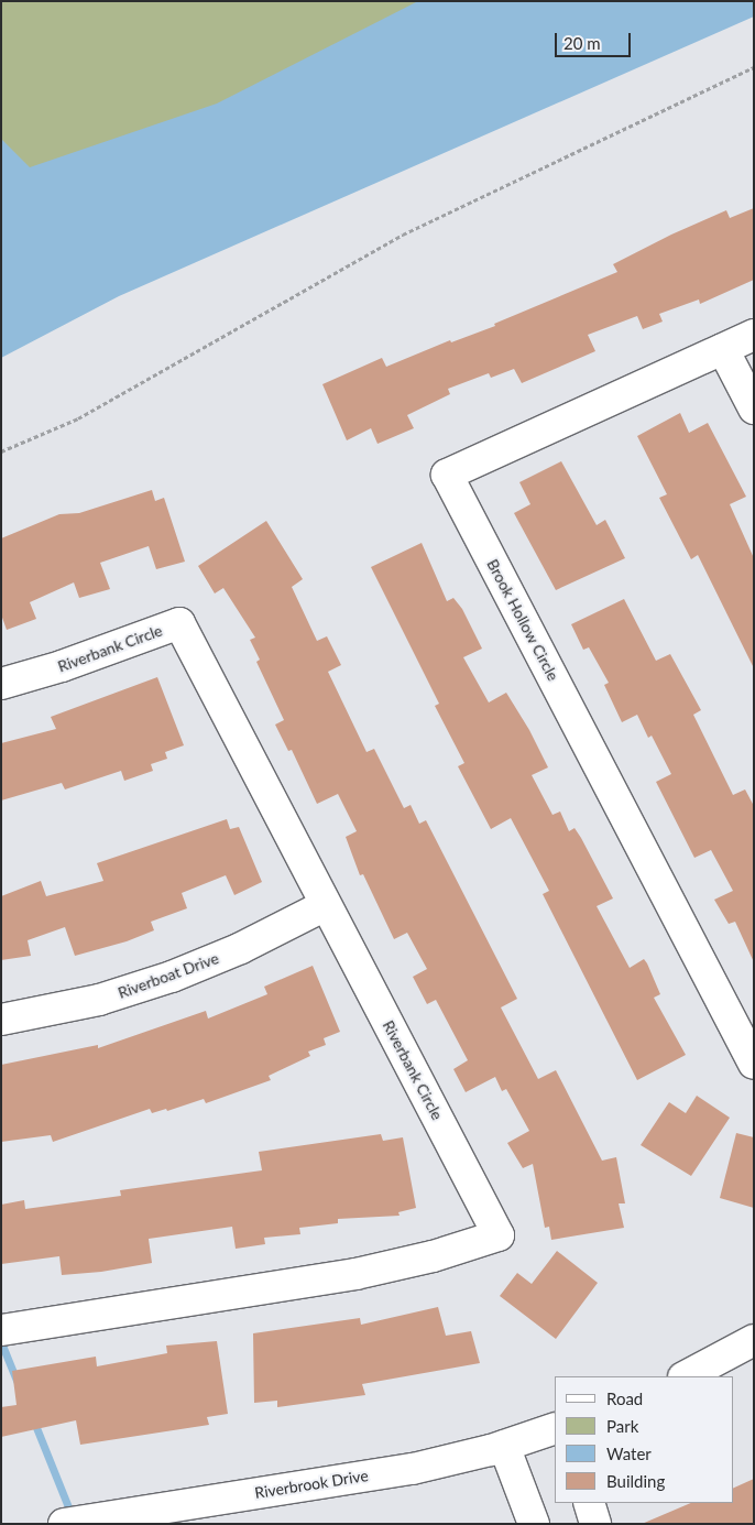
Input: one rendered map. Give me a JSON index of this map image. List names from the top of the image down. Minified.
{"streets":{"street":["Brook Hollow Circle","Riverbank Circle","Riverboat Drive","Riverbrook Drive"]},"crossings":[["Riverbank Circle","Riverboat Drive"]],"legend":["Road","Park","Water","Building"],"scale_bar":"20 m"}
